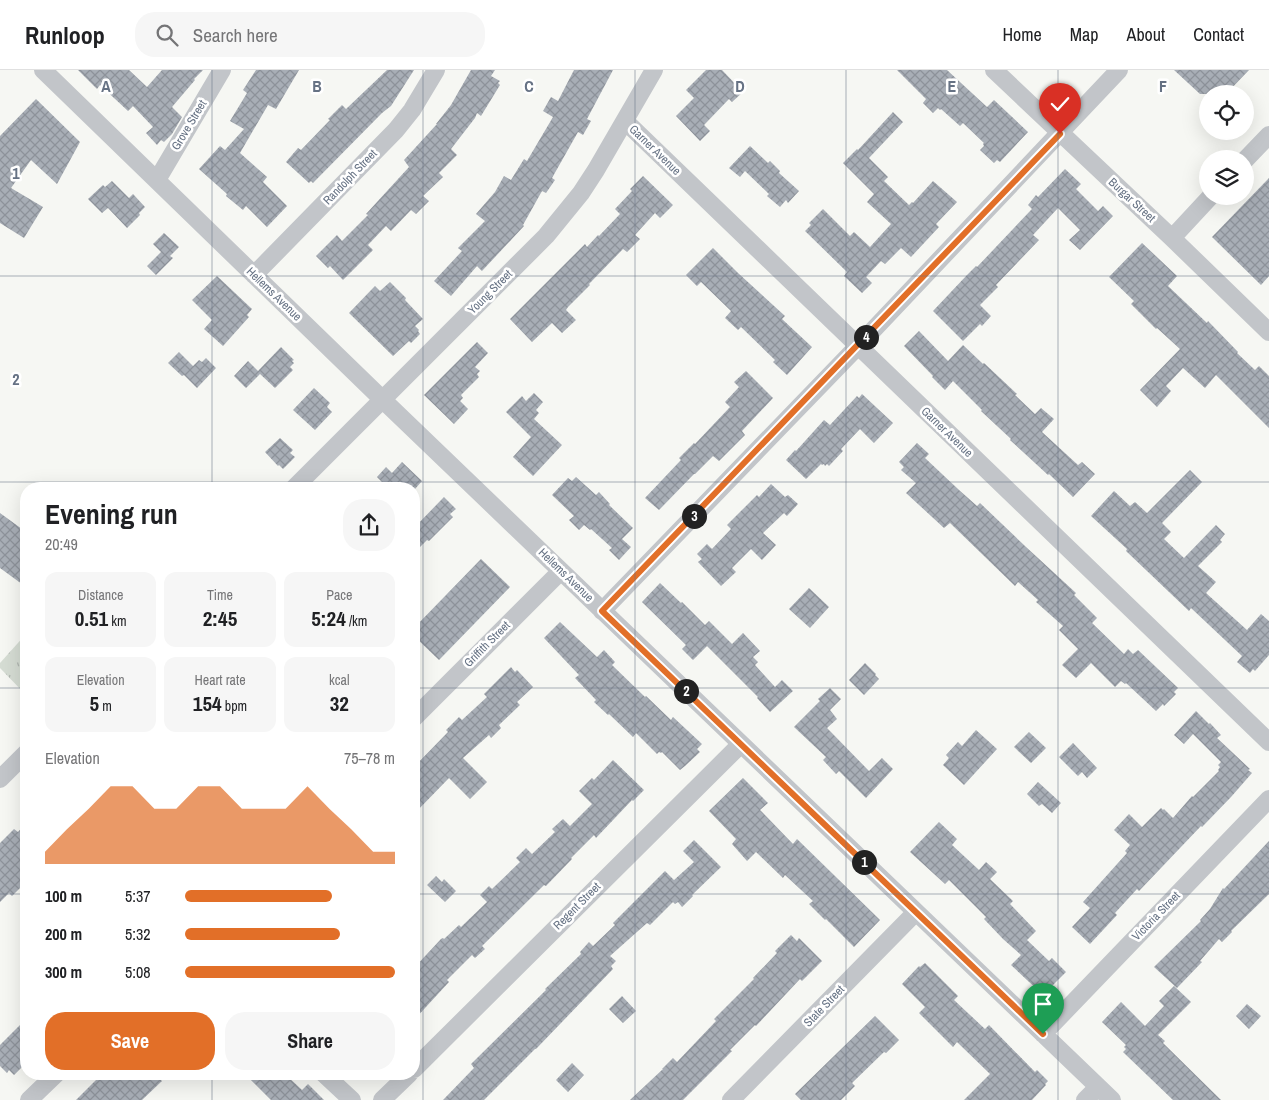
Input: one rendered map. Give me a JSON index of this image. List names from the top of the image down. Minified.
{"streets":{"street":["Grove Street","Garner Avenue","Randolph Street","Burgar Street","Young Street","Hellems Avenue","Griffith Street","Regent Street","Victoria Street","State Street"]},"crossings":[["Grove Street","Hellems Avenue"],["Garner Avenue","Young Street"],["Randolph Street","Hellems Avenue"],["Young Street","Hellems Avenue"],["Hellems Avenue","Griffith Street"],["Hellems Avenue","Regent Street"],["Hellems Avenue","Victoria Street"],["Hellems Avenue","State Street"]],"page":{"header":"Runloop","search":"Search here","nav":["Home","Map","About","Contact"],"pins":["4","3","2","1"],"heading":["Evening run","20:49"],"stats":[["Distance","0.51 km"],["Time","2:45"],["Pace","5:24 /km"],["Elevation","5 m"],["Heart rate","154 bpm"],["kcal","32"]],"chart":["Elevation","75–78 m"],"list":[{"name":"100 m","note":"5:37"},{"name":"200 m","note":"5:32"},{"name":"300 m","note":"5:08"}],"buttons":["Save","Share"]},"grid":{"columns":["A","B","C","D","E","F"],"rows":["1","2"]}}
